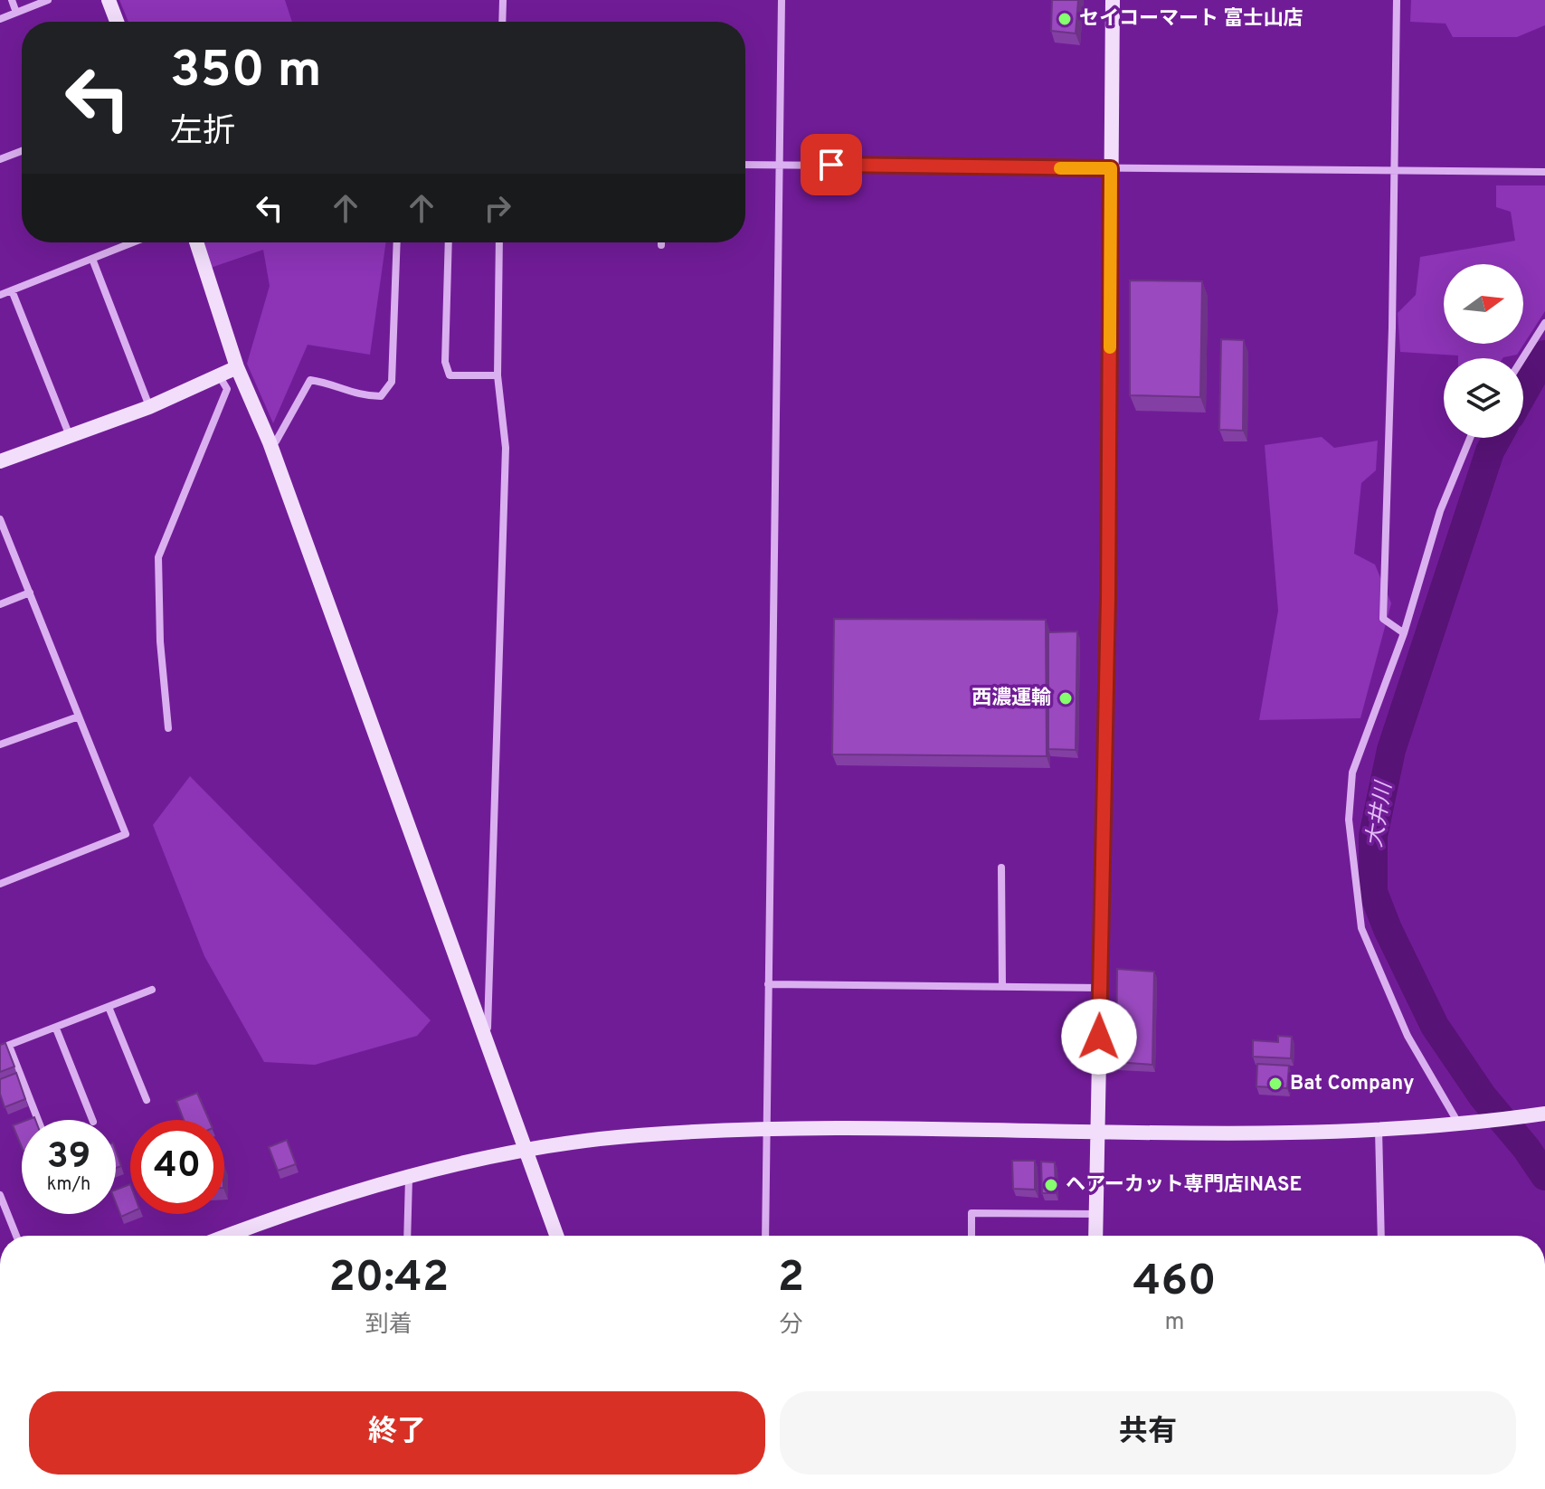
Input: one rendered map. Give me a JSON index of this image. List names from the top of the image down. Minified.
{"water":["大井川"],"places":["セイコーマート 富士山店","西濃運輸","Bat Company","ヘアーカット専門店INASE"],"north":"right","page":{"turn":["350 m","左折"],"speed":"39 km/h","limit":"40","eta":["20:42","到着","2","分","460","m"],"buttons":["終了","共有"]}}
